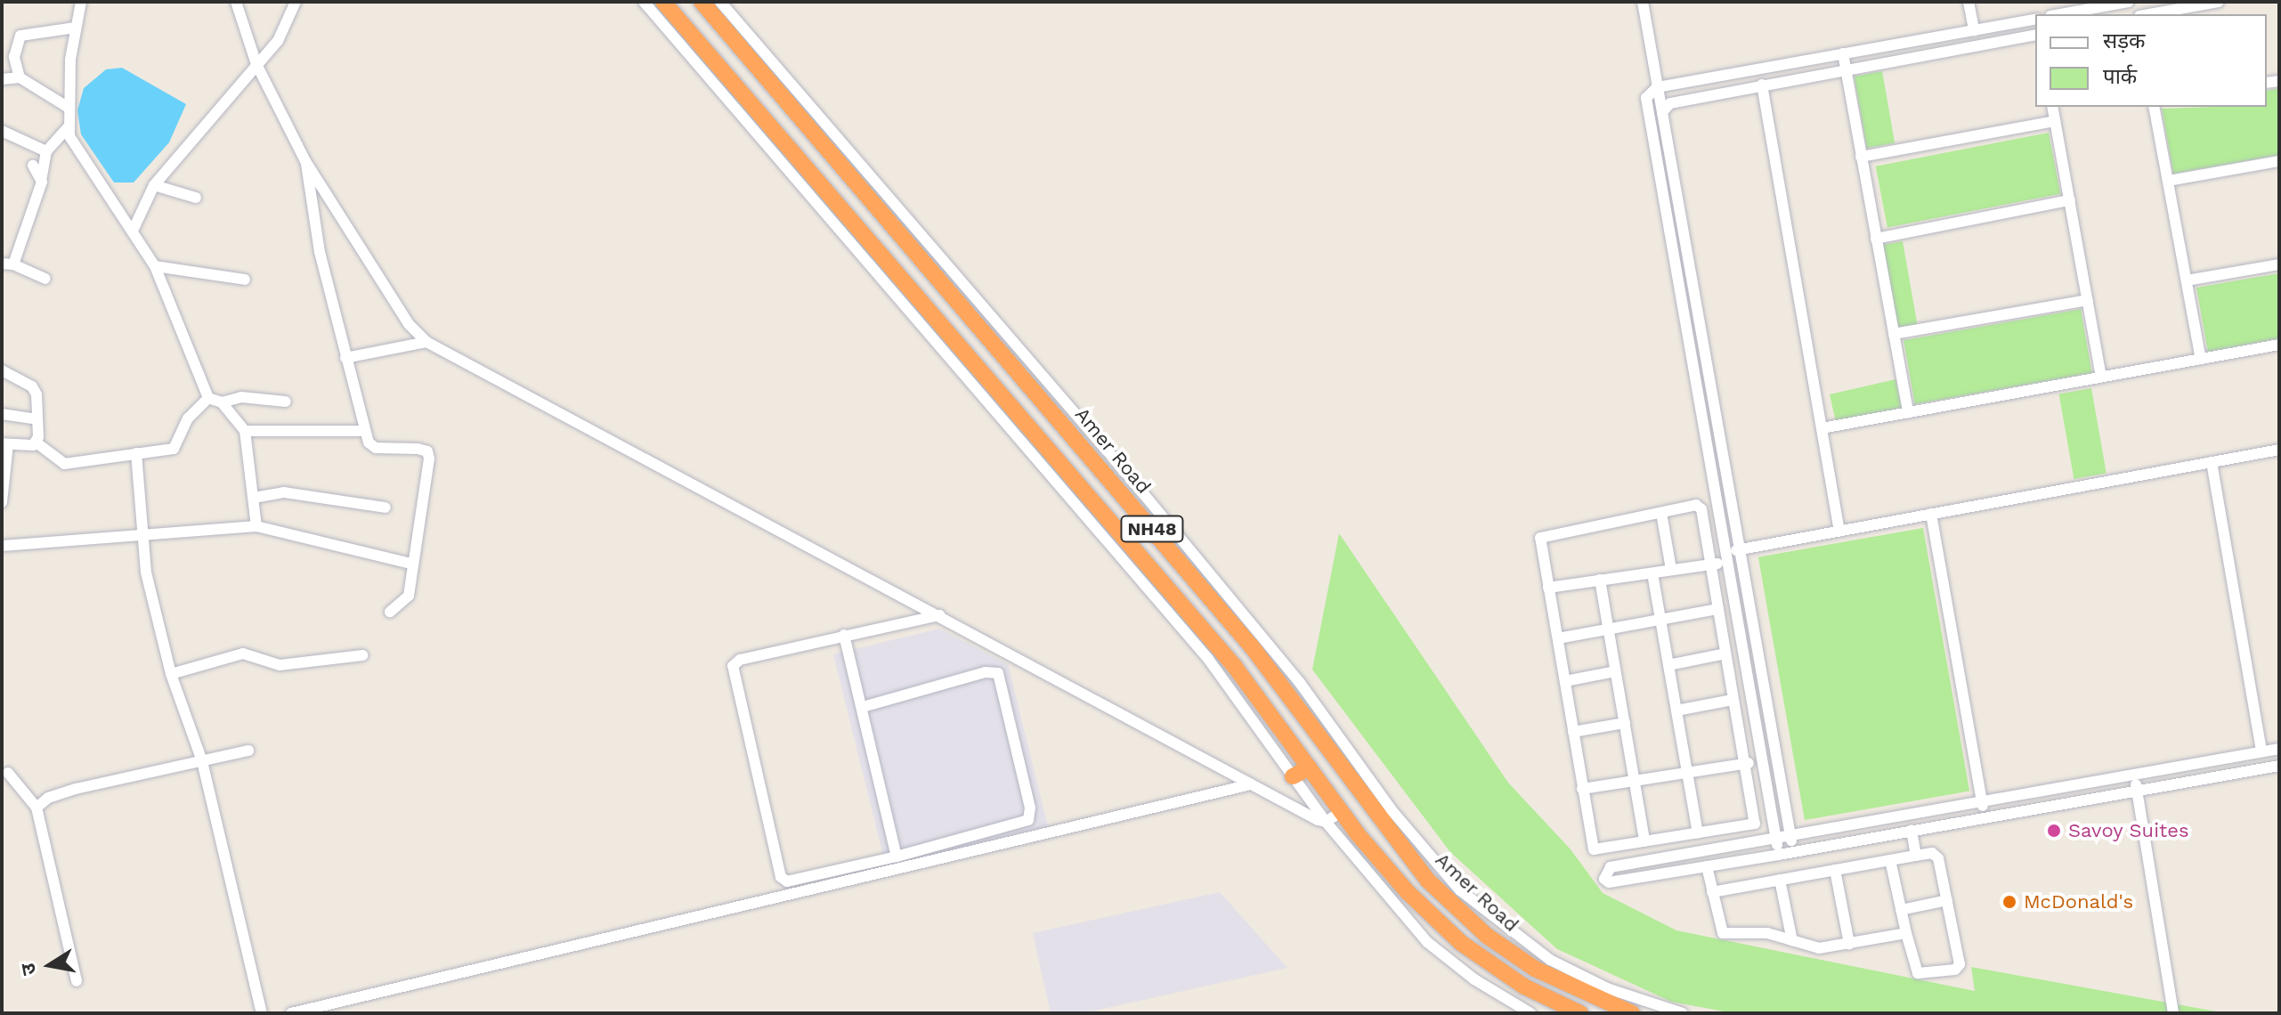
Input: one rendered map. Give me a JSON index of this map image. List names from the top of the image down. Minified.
{"streets":{"highway":["Amer Road","NH48"]},"places":["Savoy Suites","McDonald's"],"legend":["सड़क","पार्क"],"north":"left"}
